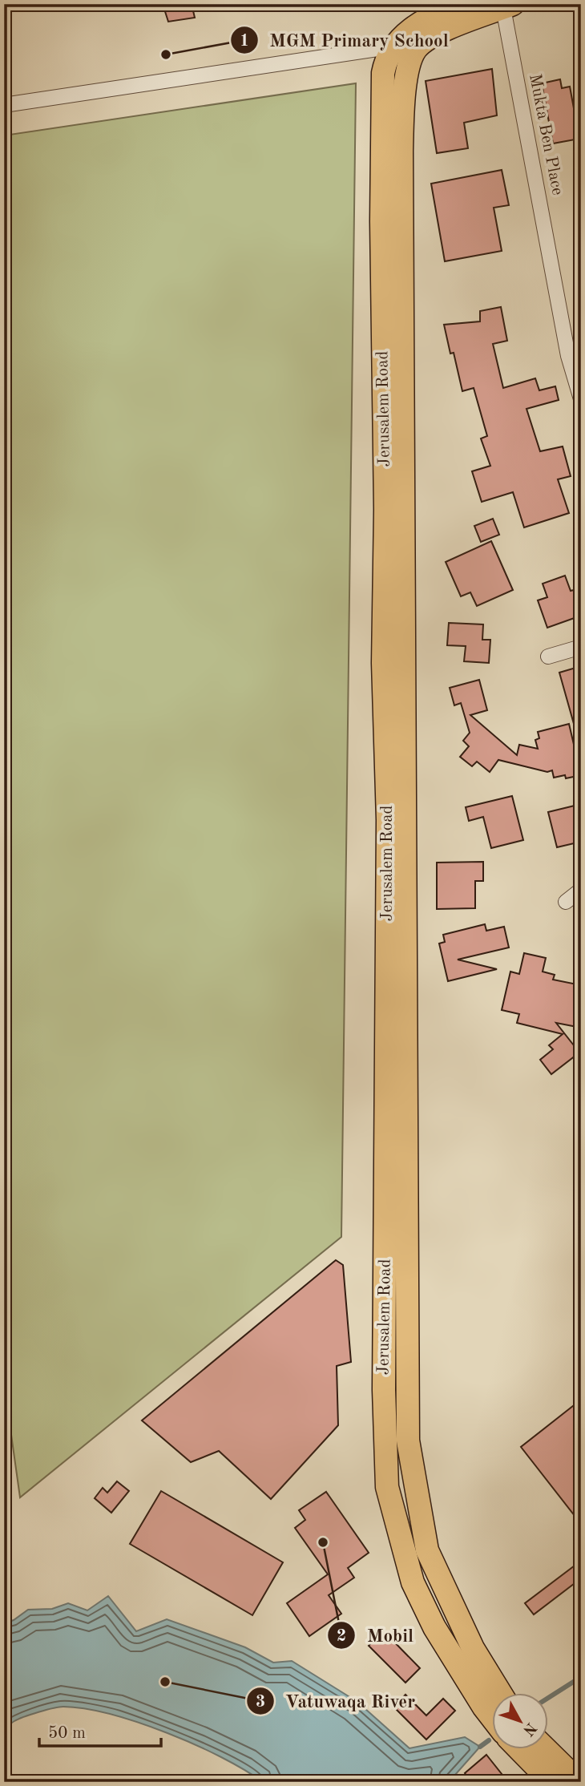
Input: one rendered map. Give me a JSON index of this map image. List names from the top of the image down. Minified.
{"streets":{"main road":["Jerusalem Road"],"street":["Mukta Ben Place"]},"places":["MGM Primary School","Mobil","Vatuwaqa River"],"scale_bar":"50 m","north":"bottom right"}
